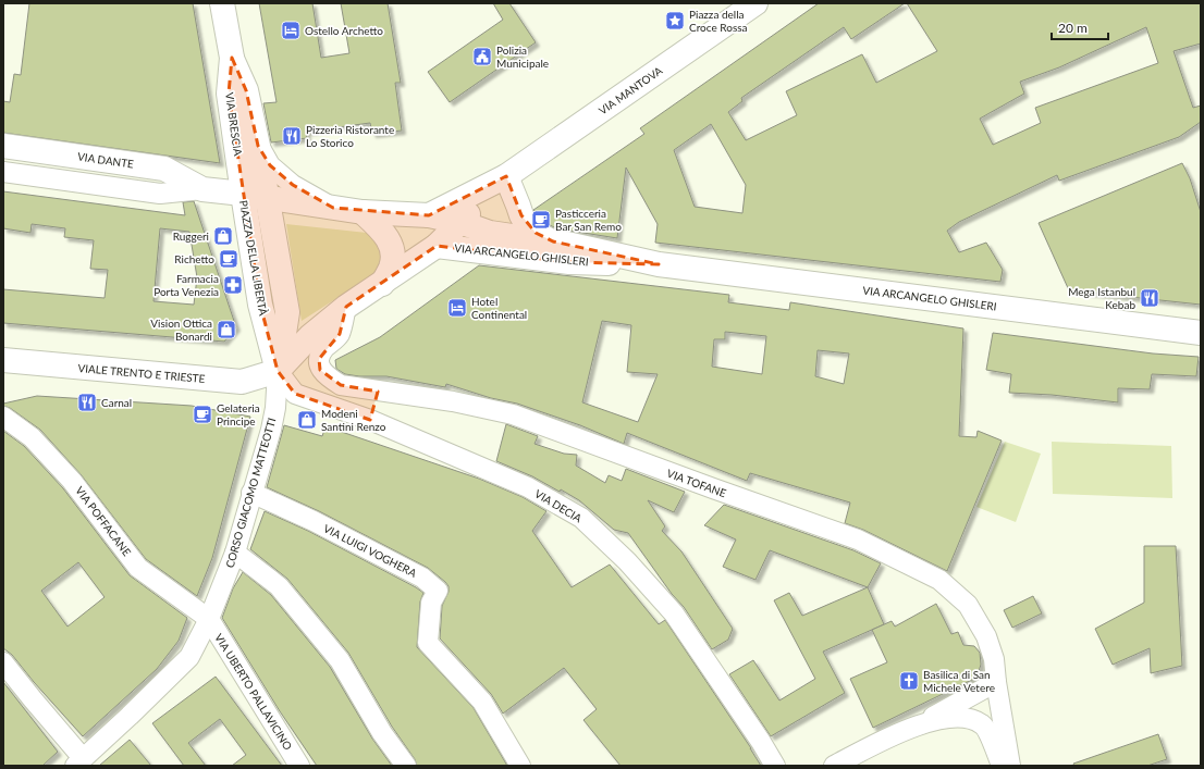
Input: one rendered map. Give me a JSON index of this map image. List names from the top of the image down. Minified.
{"streets":{"main road":["VIA MANTOVA","VIA BRESCIA","VIA DANTE","VIA ARCANGELO GHISLERI","PIAZZA DELLA LIBERTÀ","VIALE TRENTO E TRIESTE"],"street":["VIA TOFANE","CORSO GIACOMO MATTEOTTI","VIA DECIA","VIA POFFACANE","VIA LUIGI VOGHERA","VIA UBERTO PALLAVICINO"]},"crossings":[["VIA MANTOVA","VIA ARCANGELO GHISLERI"],["VIA MANTOVA","PIAZZA DELLA LIBERTÀ"],["VIA BRESCIA","VIA DANTE"],["VIA BRESCIA","PIAZZA DELLA LIBERTÀ"],["VIA DANTE","PIAZZA DELLA LIBERTÀ"],["VIA ARCANGELO GHISLERI","PIAZZA DELLA LIBERTÀ"],["PIAZZA DELLA LIBERTÀ","VIALE TRENTO E TRIESTE"],["PIAZZA DELLA LIBERTÀ","CORSO GIACOMO MATTEOTTI"],["PIAZZA DELLA LIBERTÀ","VIA DECIA"],["VIALE TRENTO E TRIESTE","CORSO GIACOMO MATTEOTTI"],["VIALE TRENTO E TRIESTE","VIA DECIA"],["CORSO GIACOMO MATTEOTTI","VIA DECIA"],["CORSO GIACOMO MATTEOTTI","VIA POFFACANE"],["CORSO GIACOMO MATTEOTTI","VIA LUIGI VOGHERA"],["CORSO GIACOMO MATTEOTTI","VIA UBERTO PALLAVICINO"],["VIA POFFACANE","VIA UBERTO PALLAVICINO"]],"places":{"place":["Piazza della Croce Rossa"],"hotel":["Ostello Archetto","Hotel Continental"],"public building":["Polizia Municipale"],"restaurant":["Pizzeria Ristorante Lo Storico","Mega Istanbul Kebab","Carnal"],"cafe":["Pasticceria Bar San Remo","Richetto","Gelateria Principe"],"shop":["Ruggeri","Vision Ottica Bonardi","Modeni Santini Renzo"],"pharmacy":["Farmacia Porta Venezia"],"church":["Basilica di San Michele Vetere"]},"scale_bar":"20 m"}
